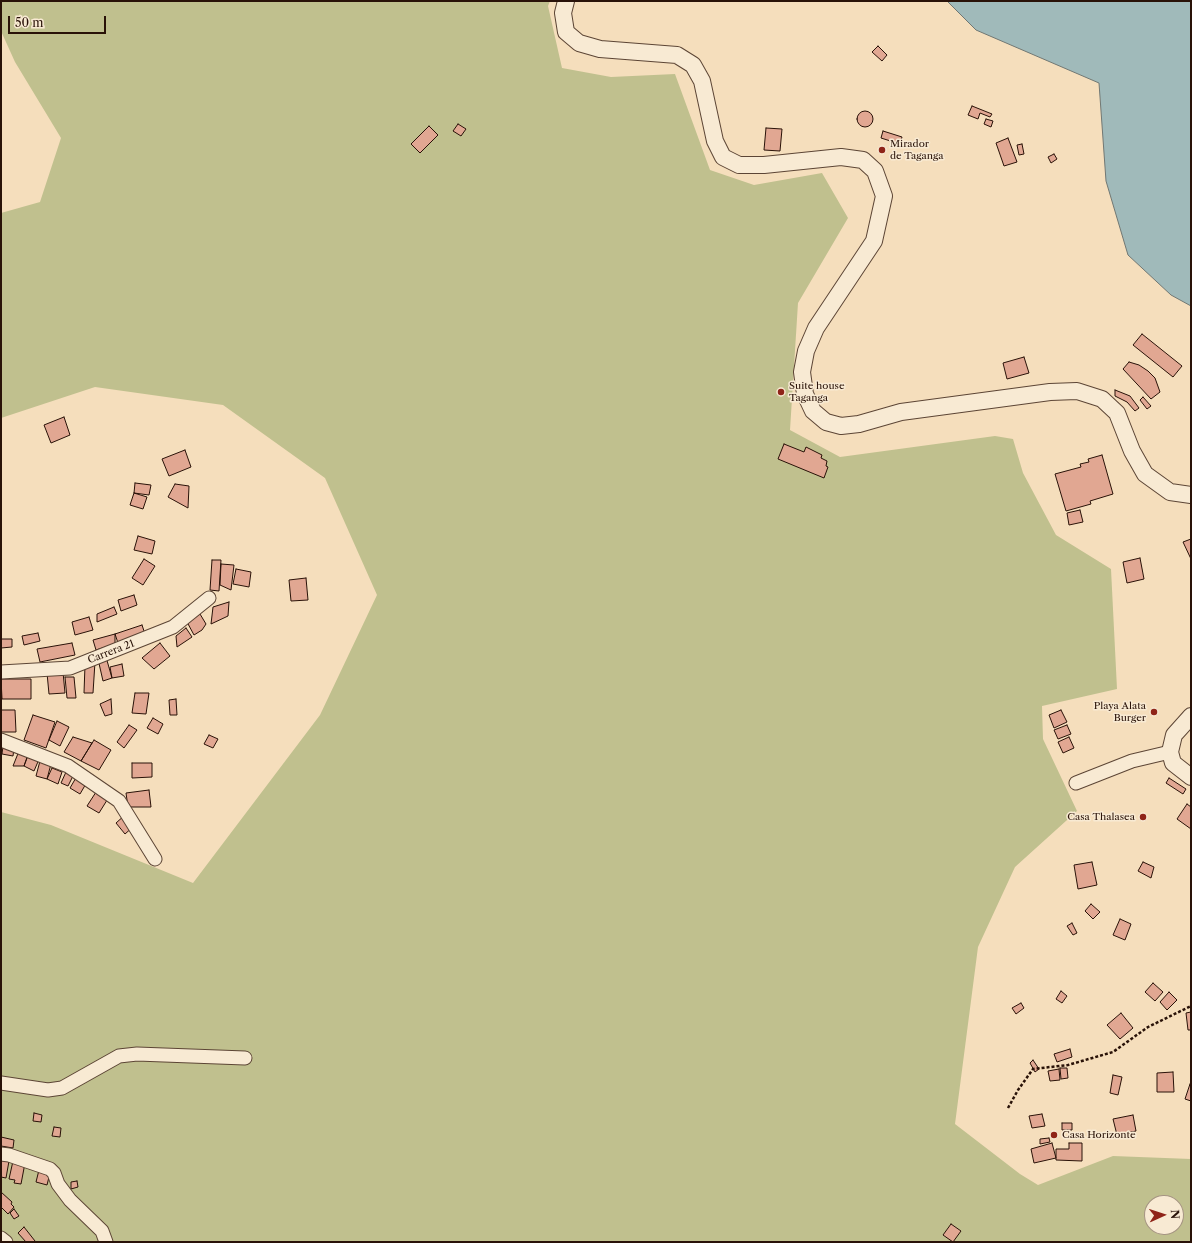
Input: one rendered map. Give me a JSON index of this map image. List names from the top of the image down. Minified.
{"streets":{"street":["Carrera 21"]},"places":["Mirador de Taganga","Suite house Taganga","Playa Alata Burger","Casa Thalasea","Casa Horizonte"],"scale_bar":"50 m","north":"right"}
